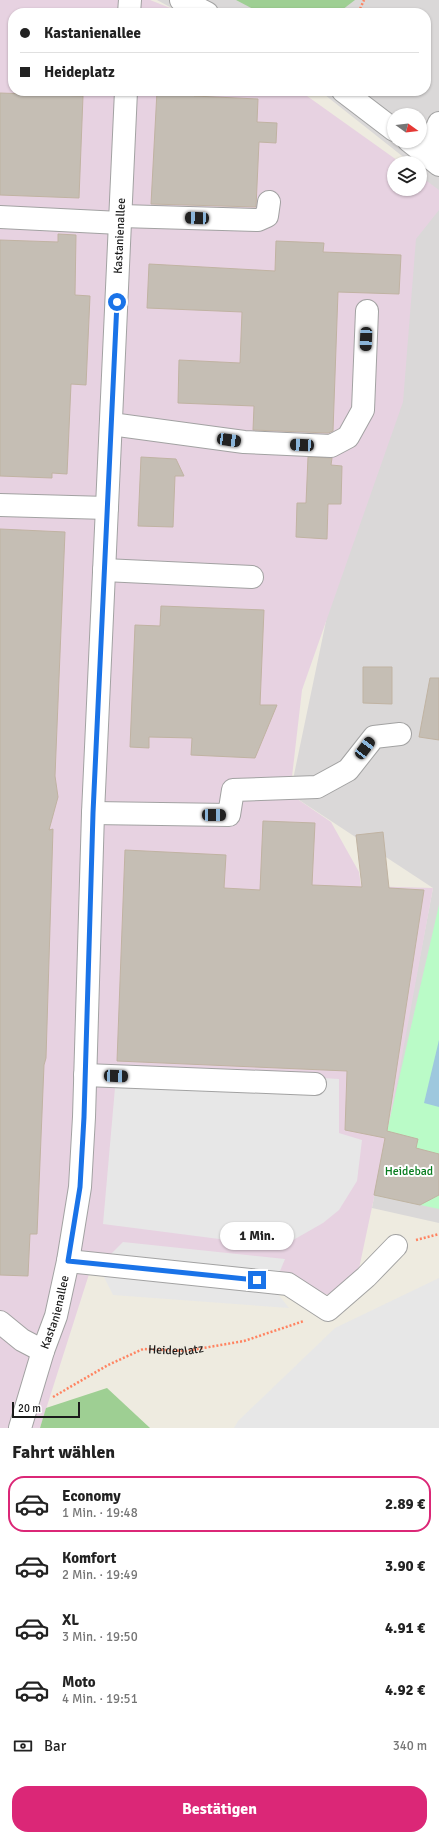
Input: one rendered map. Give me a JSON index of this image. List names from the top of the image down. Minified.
{"streets":{"street":["Kastanienallee"],"path":["Heideplatz"]},"crossings":[["Kastanienallee","Heideplatz"]],"parks":["Heidebad"],"scale_bar":"20 m","north":"right","page":{"banner":["Kastanienallee","Heideplatz"],"bubble":"1 Min.","scale":"20 m","heading":"Fahrt wählen","list":[{"name":"Economy","note":"1 Min. · 19:48","value":"2.89 €"},{"name":"Komfort","note":"2 Min. · 19:49","value":"3.90 €"},{"name":"XL","note":"3 Min. · 19:50","value":"4.91 €"},{"name":"Moto","note":"4 Min. · 19:51","value":"4.92 €"}],"pay":["Bar","340 m"],"buttons":"Bestätigen"}}
